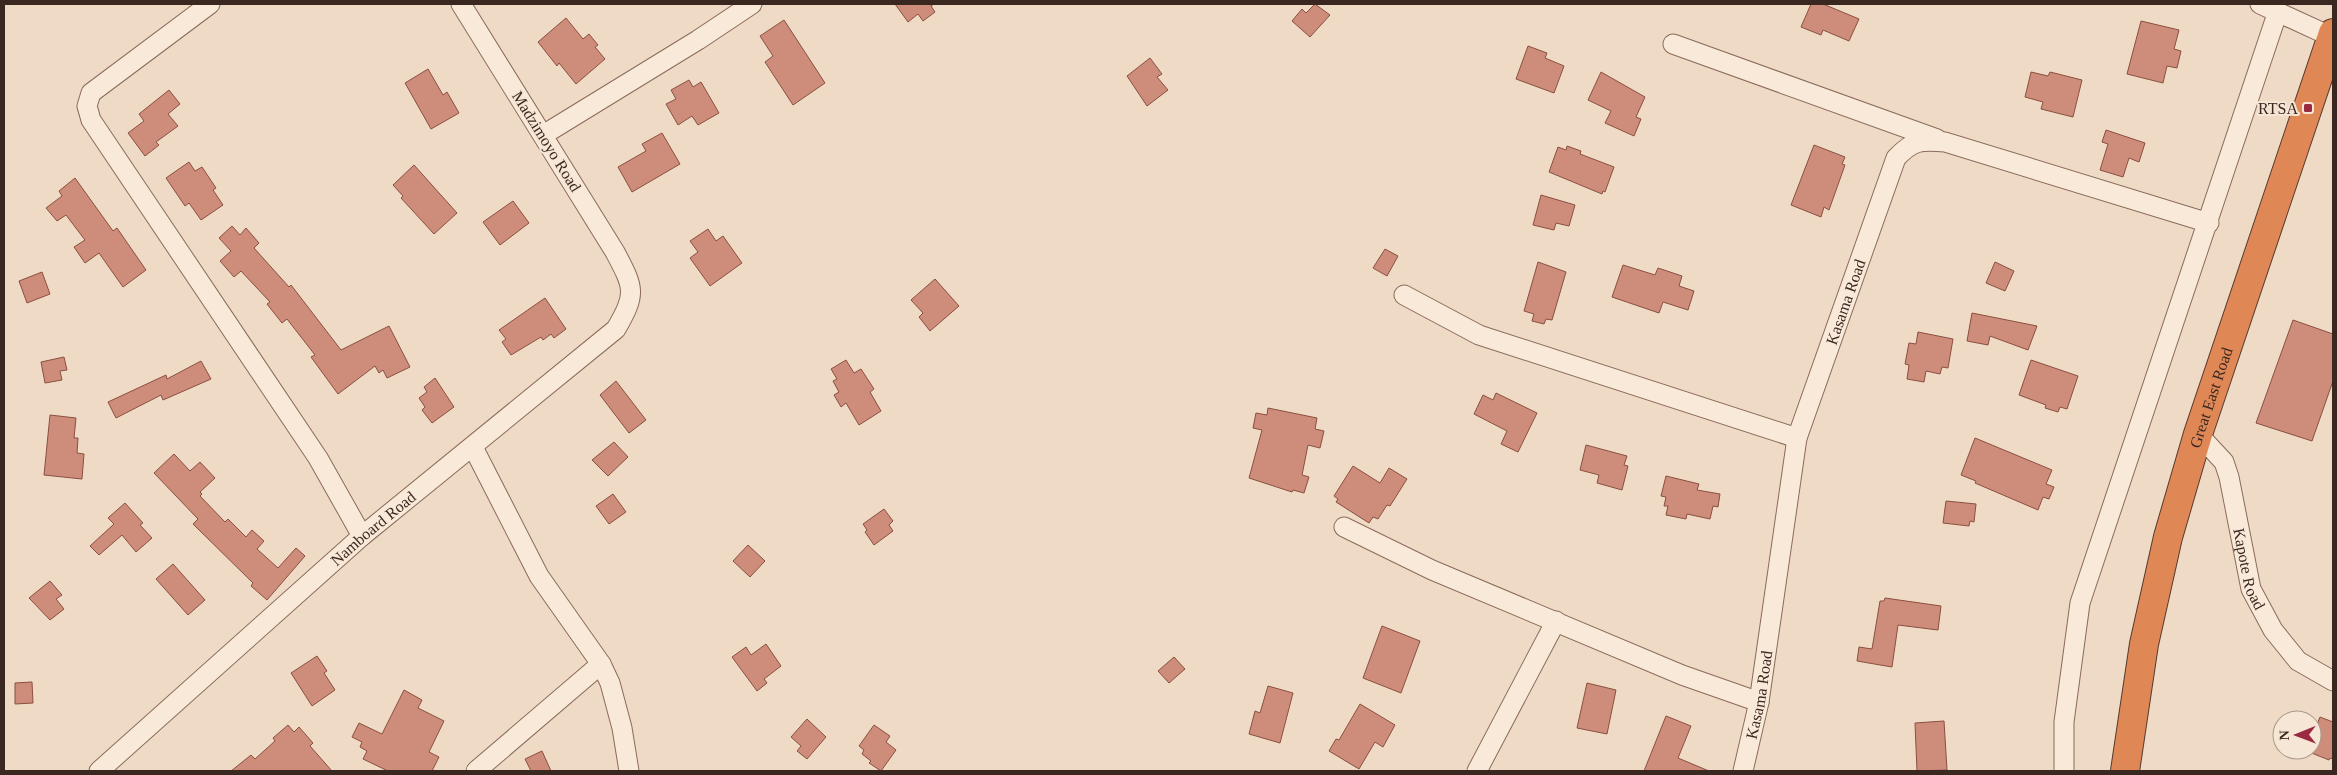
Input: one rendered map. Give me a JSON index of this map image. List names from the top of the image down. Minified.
{"streets":{"highway":["Great East Road"],"street":["Madzimoyo Road","Kasama Road","Namboard Road","Kapote Road"]},"crossings":[["Madzimoyo Road","Namboard Road"],["Great East Road","Kapote Road"]],"places":{"transit":["RTSA"]},"north":"left"}
